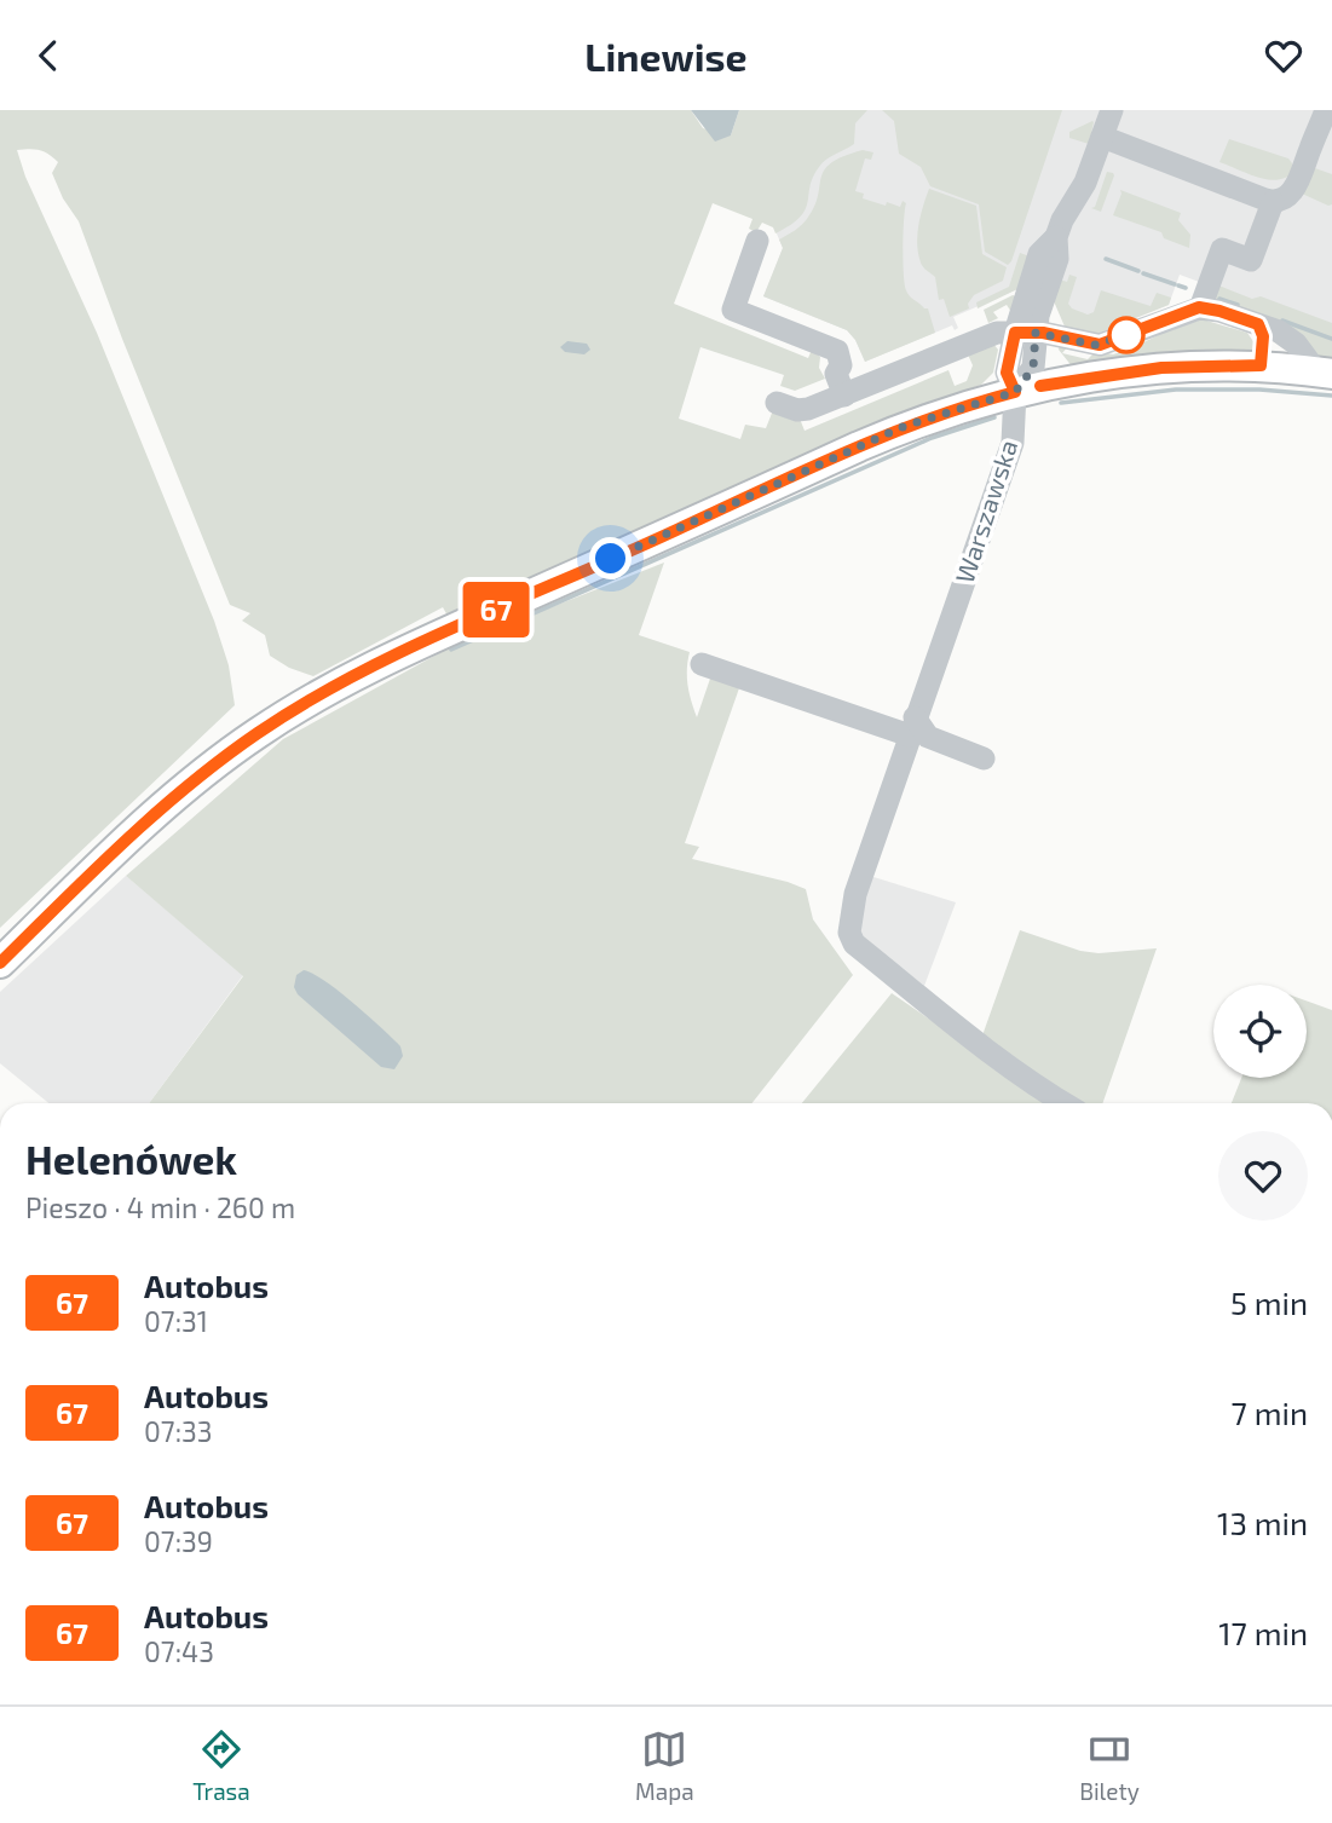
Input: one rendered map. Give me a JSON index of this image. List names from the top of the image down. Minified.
{"streets":{"street":["Warszawska"]},"lines":["bus line 67"],"page":{"header":"Linewise","on_map":"67","heading":["Helenówek","Pieszo · 4 min · 260 m"],"list":[{"mark":"67","name":"Autobus","note":"07:31","value":"5 min"},{"mark":"67","name":"Autobus","note":"07:33","value":"7 min"},{"mark":"67","name":"Autobus","note":"07:39","value":"13 min"},{"mark":"67","name":"Autobus","note":"07:43","value":"17 min"}],"tabs":["Trasa","Mapa","Bilety"]}}
